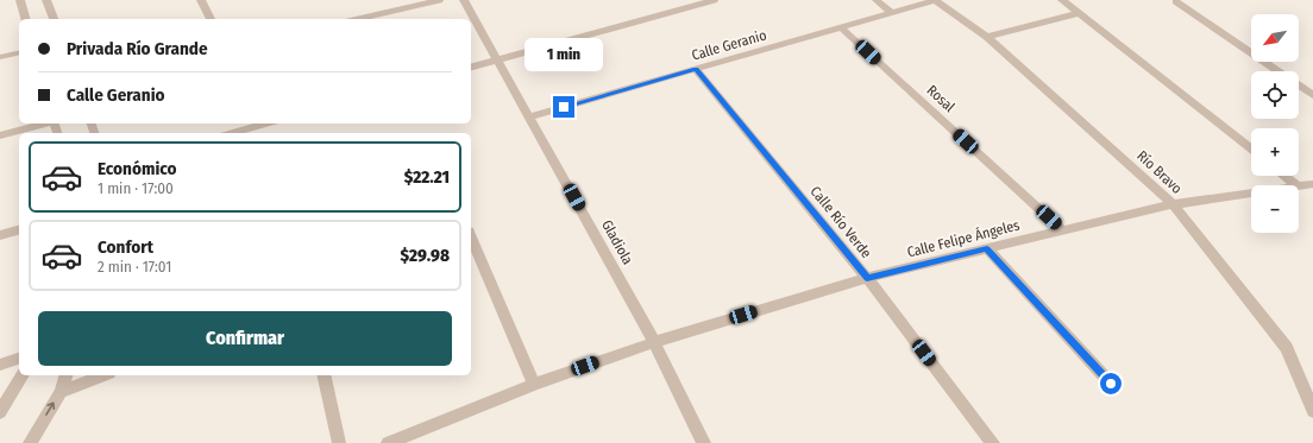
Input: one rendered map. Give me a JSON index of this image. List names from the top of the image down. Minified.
{"streets":{"street":["Calle Geranio","Rosal","Río Bravo","Calle Río Verde","Calle Felipe Ángeles","Gladiola"]},"crossings":[["Calle Geranio","Rosal"],["Calle Geranio","Río Bravo"],["Calle Geranio","Calle Río Verde"],["Calle Geranio","Gladiola"],["Rosal","Calle Felipe Ángeles"],["Río Bravo","Calle Felipe Ángeles"],["Calle Río Verde","Calle Felipe Ángeles"],["Calle Felipe Ángeles","Gladiola"]],"north":"bottom left","page":{"map_buttons":["+","−"],"banner":["Privada Río Grande","Calle Geranio"],"bubble":"1 min","list":[{"name":"Económico","note":"1 min · 17:00","value":"$22.21"},{"name":"Confort","note":"2 min · 17:01","value":"$29.98"}],"buttons":"Confirmar"}}
